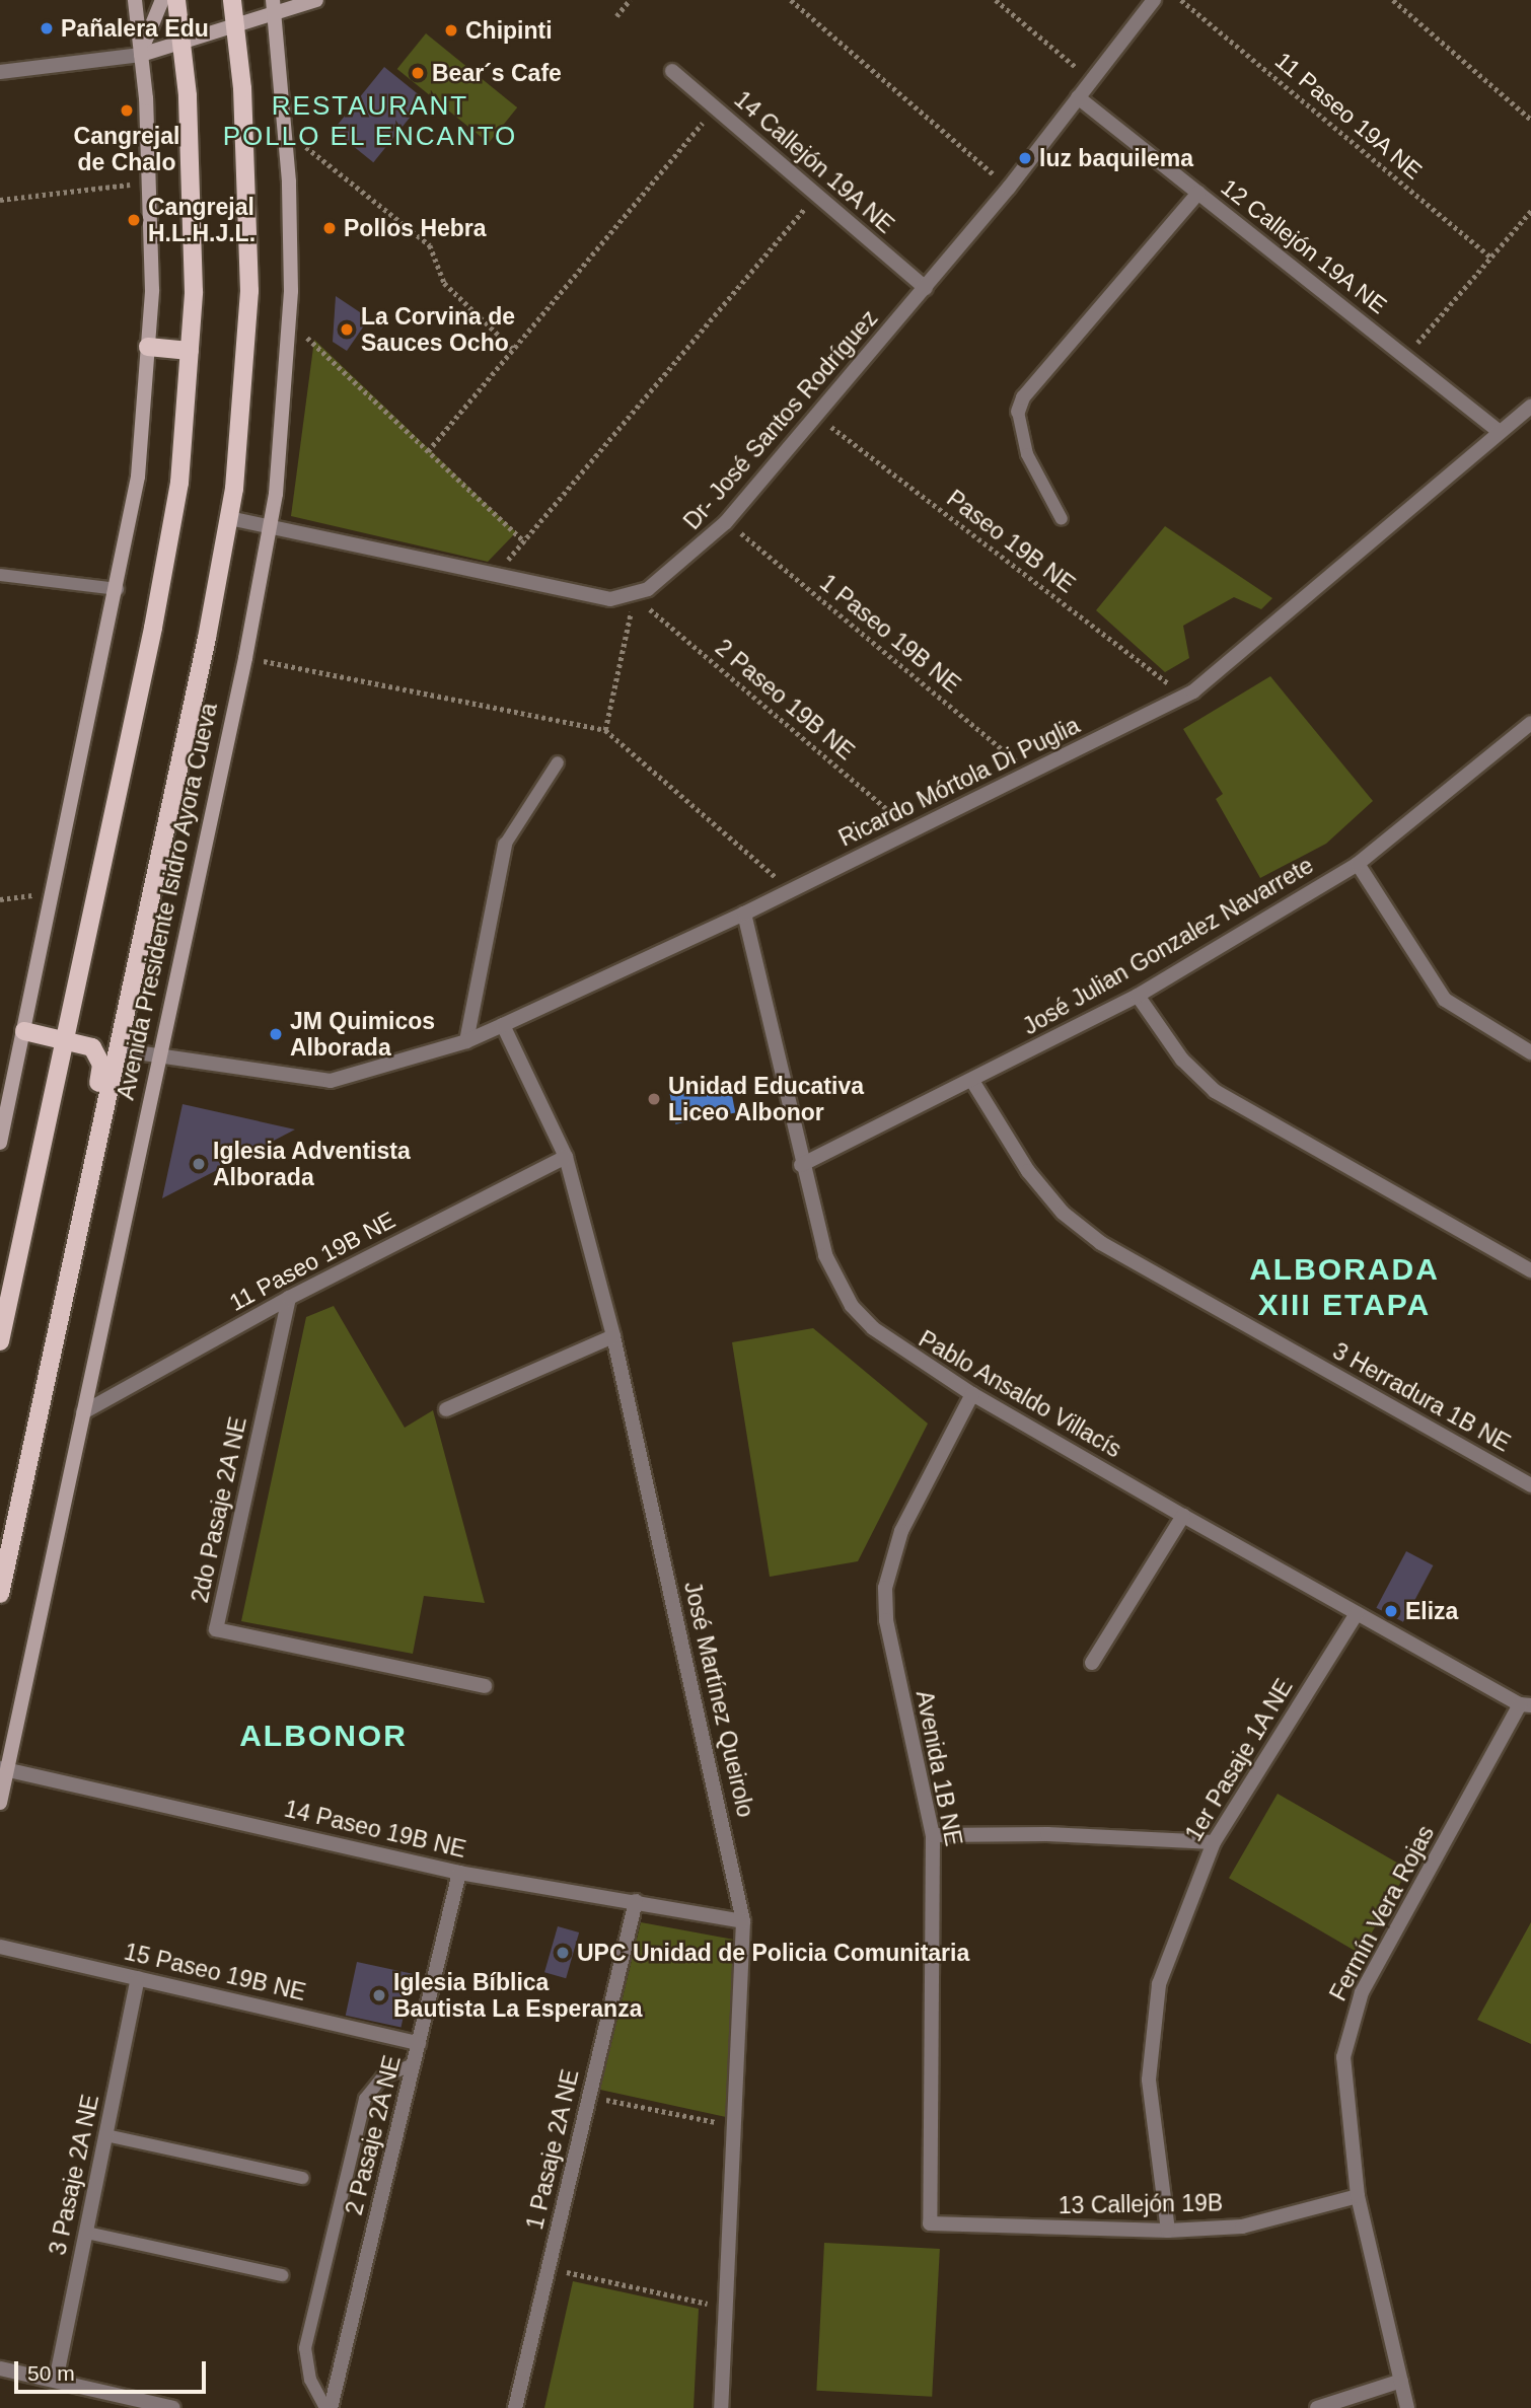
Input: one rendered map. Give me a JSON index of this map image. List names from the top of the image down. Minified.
{"streets":{"main road":["Avenida Presidente Isidro Ayora Cueva"],"street":["14 Callejón 19A NE","12 Callejón 19A NE","Dr- José Santos Rodríguez","Ricardo Mórtola Di Puglia","José Julian Gonzalez Navarrete","11 Paseo 19B NE","Pablo Ansaldo Villacís","3 Herradura 1B NE","2do Pasaje 2A NE","José Martínez Queirolo","1er Pasaje 1A NE","Avenida 1B NE","14 Paseo 19B NE","Fermín Vera Rojas","15 Paseo 19B NE","2 Pasaje 2A NE","1 Pasaje 2A NE","3 Pasaje 2A NE","13 Callejón 19B"],"path":["11 Paseo 19A NE","Paseo 19B NE","1 Paseo 19B NE","2 Paseo 19B NE"]},"crossings":[["14 Callejón 19A NE","Dr- José Santos Rodríguez"],["12 Callejón 19A NE","Dr- José Santos Rodríguez"],["12 Callejón 19A NE","Ricardo Mórtola Di Puglia"],["Dr- José Santos Rodríguez","Paseo 19B NE"],["Dr- José Santos Rodríguez","1 Paseo 19B NE"],["Dr- José Santos Rodríguez","2 Paseo 19B NE"],["Dr- José Santos Rodríguez","Avenida Presidente Isidro Ayora Cueva"],["Paseo 19B NE","Ricardo Mórtola Di Puglia"],["1 Paseo 19B NE","Ricardo Mórtola Di Puglia"],["2 Paseo 19B NE","Ricardo Mórtola Di Puglia"],["Ricardo Mórtola Di Puglia","Avenida Presidente Isidro Ayora Cueva"],["Ricardo Mórtola Di Puglia","Pablo Ansaldo Villacís"],["Ricardo Mórtola Di Puglia","José Martínez Queirolo"],["Avenida Presidente Isidro Ayora Cueva","11 Paseo 19B NE"],["Avenida Presidente Isidro Ayora Cueva","14 Paseo 19B NE"],["José Julian Gonzalez Navarrete","Pablo Ansaldo Villacís"],["José Julian Gonzalez Navarrete","3 Herradura 1B NE"],["11 Paseo 19B NE","2do Pasaje 2A NE"],["11 Paseo 19B NE","José Martínez Queirolo"],["Pablo Ansaldo Villacís","1er Pasaje 1A NE"],["Pablo Ansaldo Villacís","Avenida 1B NE"],["Pablo Ansaldo Villacís","Fermín Vera Rojas"],["José Martínez Queirolo","14 Paseo 19B NE"],["1er Pasaje 1A NE","13 Callejón 19B"],["Avenida 1B NE","13 Callejón 19B"],["14 Paseo 19B NE","2 Pasaje 2A NE"],["14 Paseo 19B NE","1 Pasaje 2A NE"],["Fermín Vera Rojas","13 Callejón 19B"],["15 Paseo 19B NE","2 Pasaje 2A NE"],["15 Paseo 19B NE","3 Pasaje 2A NE"]],"districts":["RESTAURANT POLLO EL ENCANTO","ALBORADA XIII ETAPA","ALBONOR"],"places":["Pañalera Edu","Chipinti","Bear´s Cafe","Cangrejal de Chalo","luz baquilema","Cangrejal H.L.H.J.L.","Pollos Hebra","La Corvina de Sauces Ocho","JM Quimicos Alborada","Unidad Educativa Liceo Albonor","Iglesia Adventista Alborada","Eliza","UPC Unidad de Policia Comunitaria","Iglesia Bíblica Bautista La Esperanza"],"scale_bar":"50 m"}
